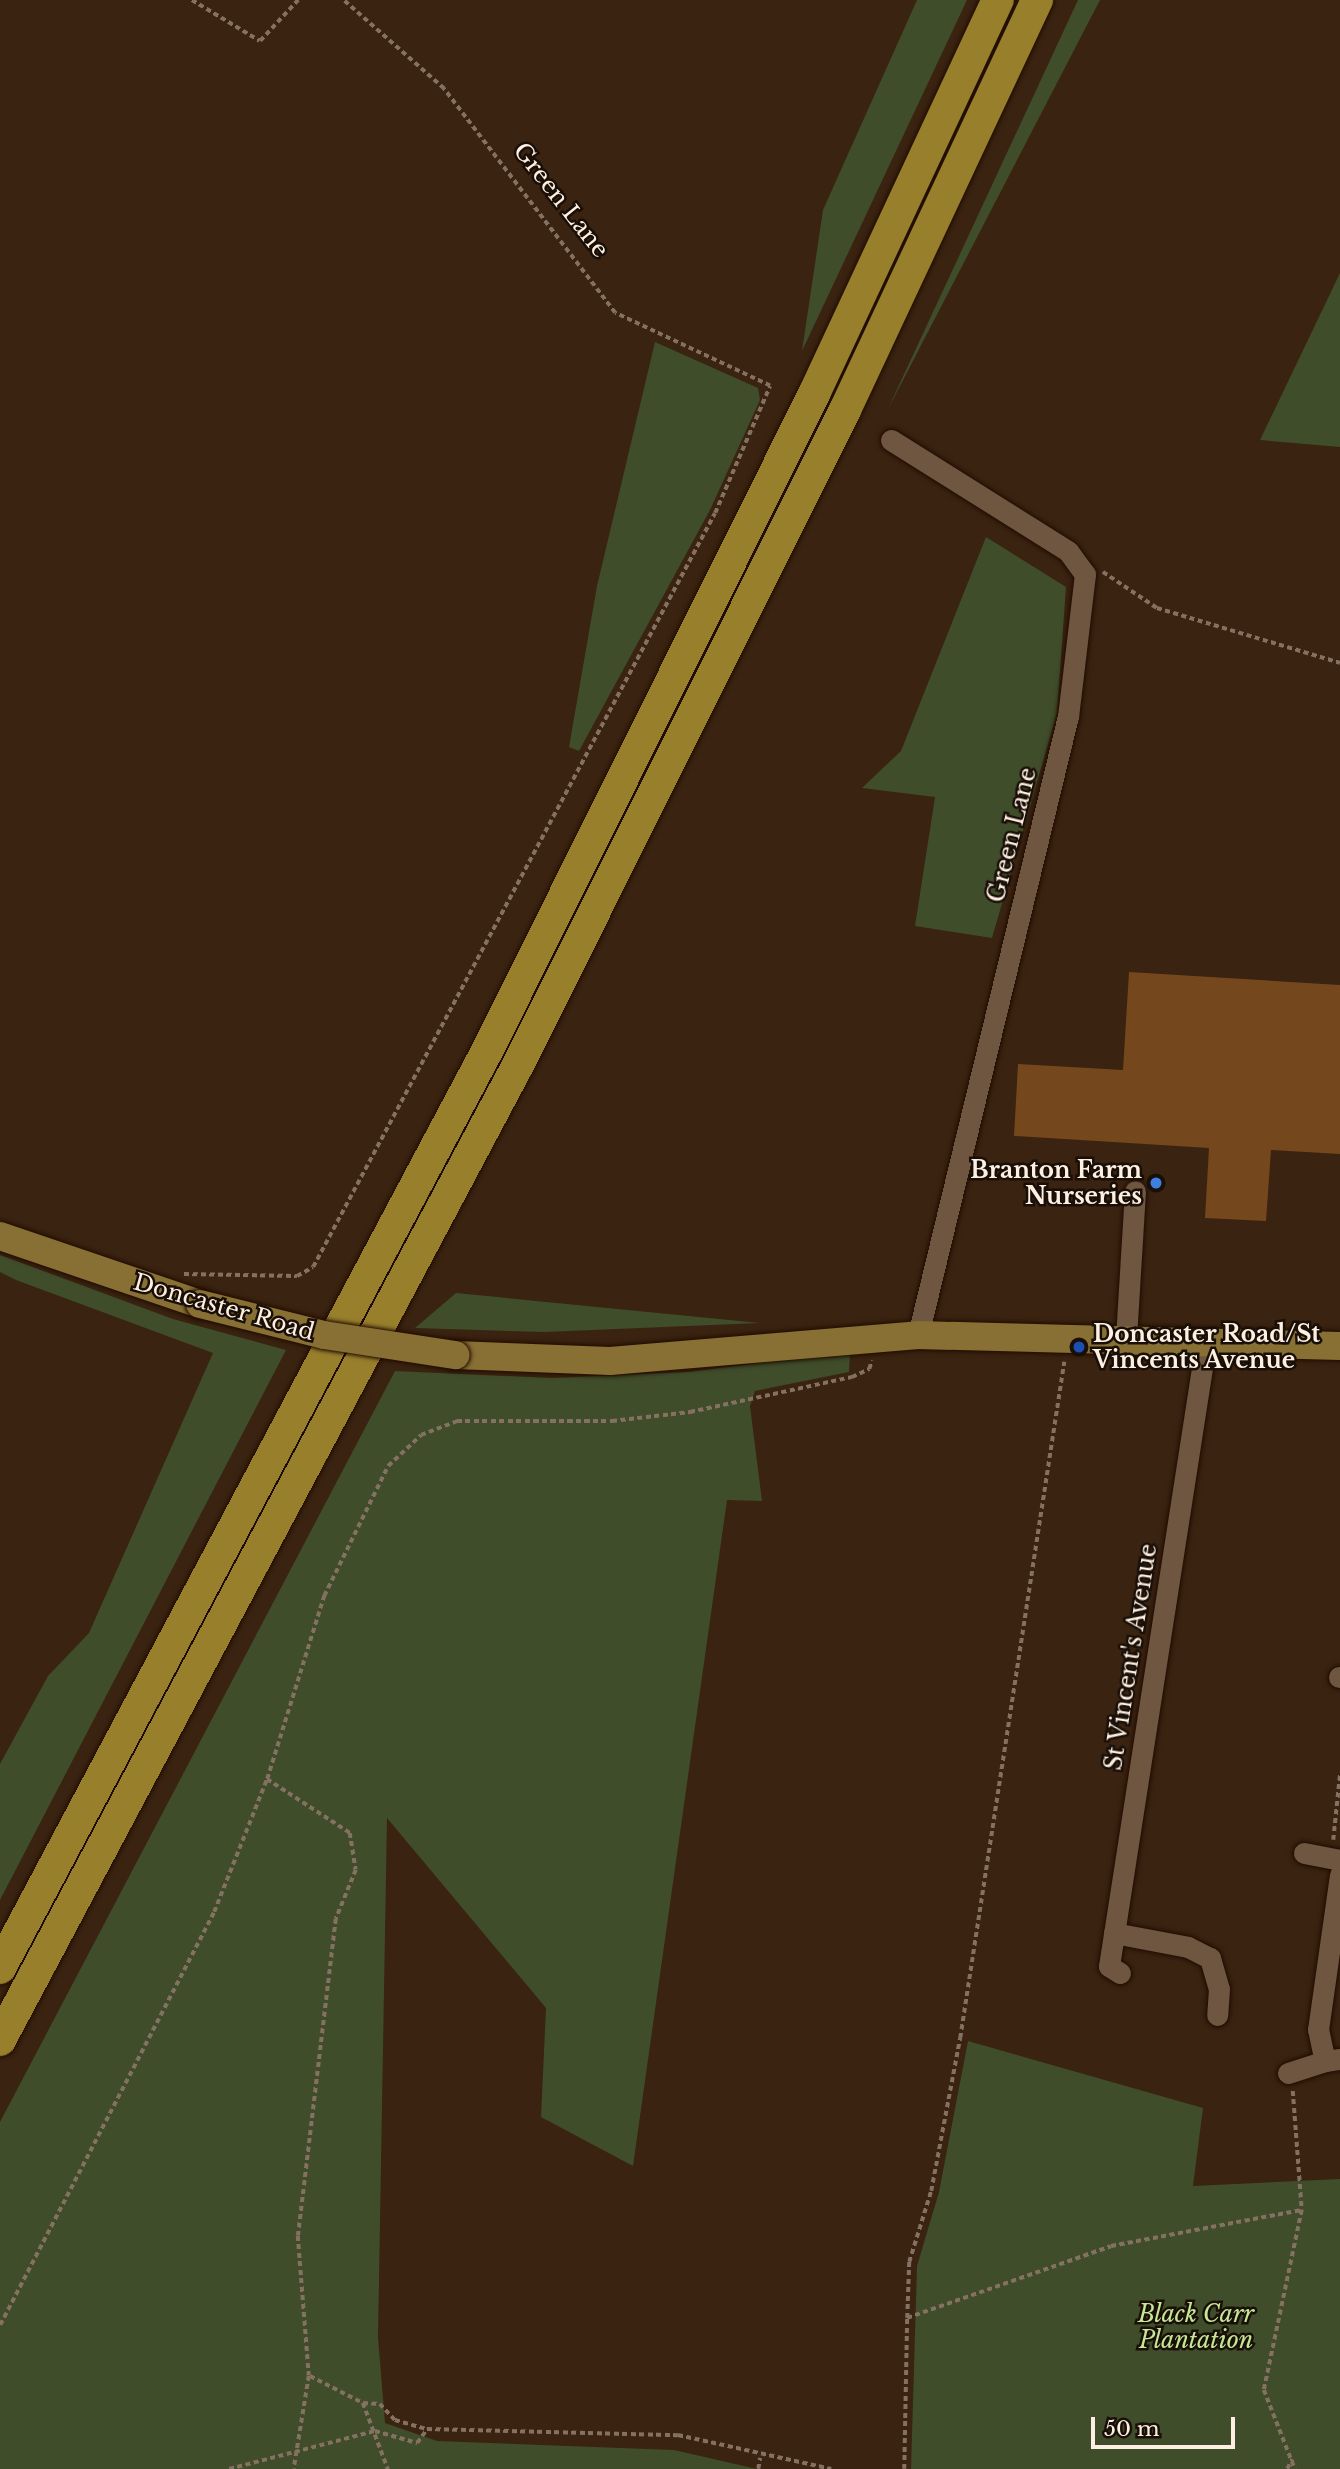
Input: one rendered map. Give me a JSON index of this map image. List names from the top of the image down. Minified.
{"streets":{"main road":["Doncaster Road"],"street":["Green Lane","St Vincent's Avenue"]},"crossings":[["Green Lane","Doncaster Road"],["Doncaster Road","St Vincent's Avenue"]],"parks":["Black Carr Plantation"],"places":["Branton Farm Nurseries","Doncaster Road/St Vincents Avenue"],"scale_bar":"50 m"}
